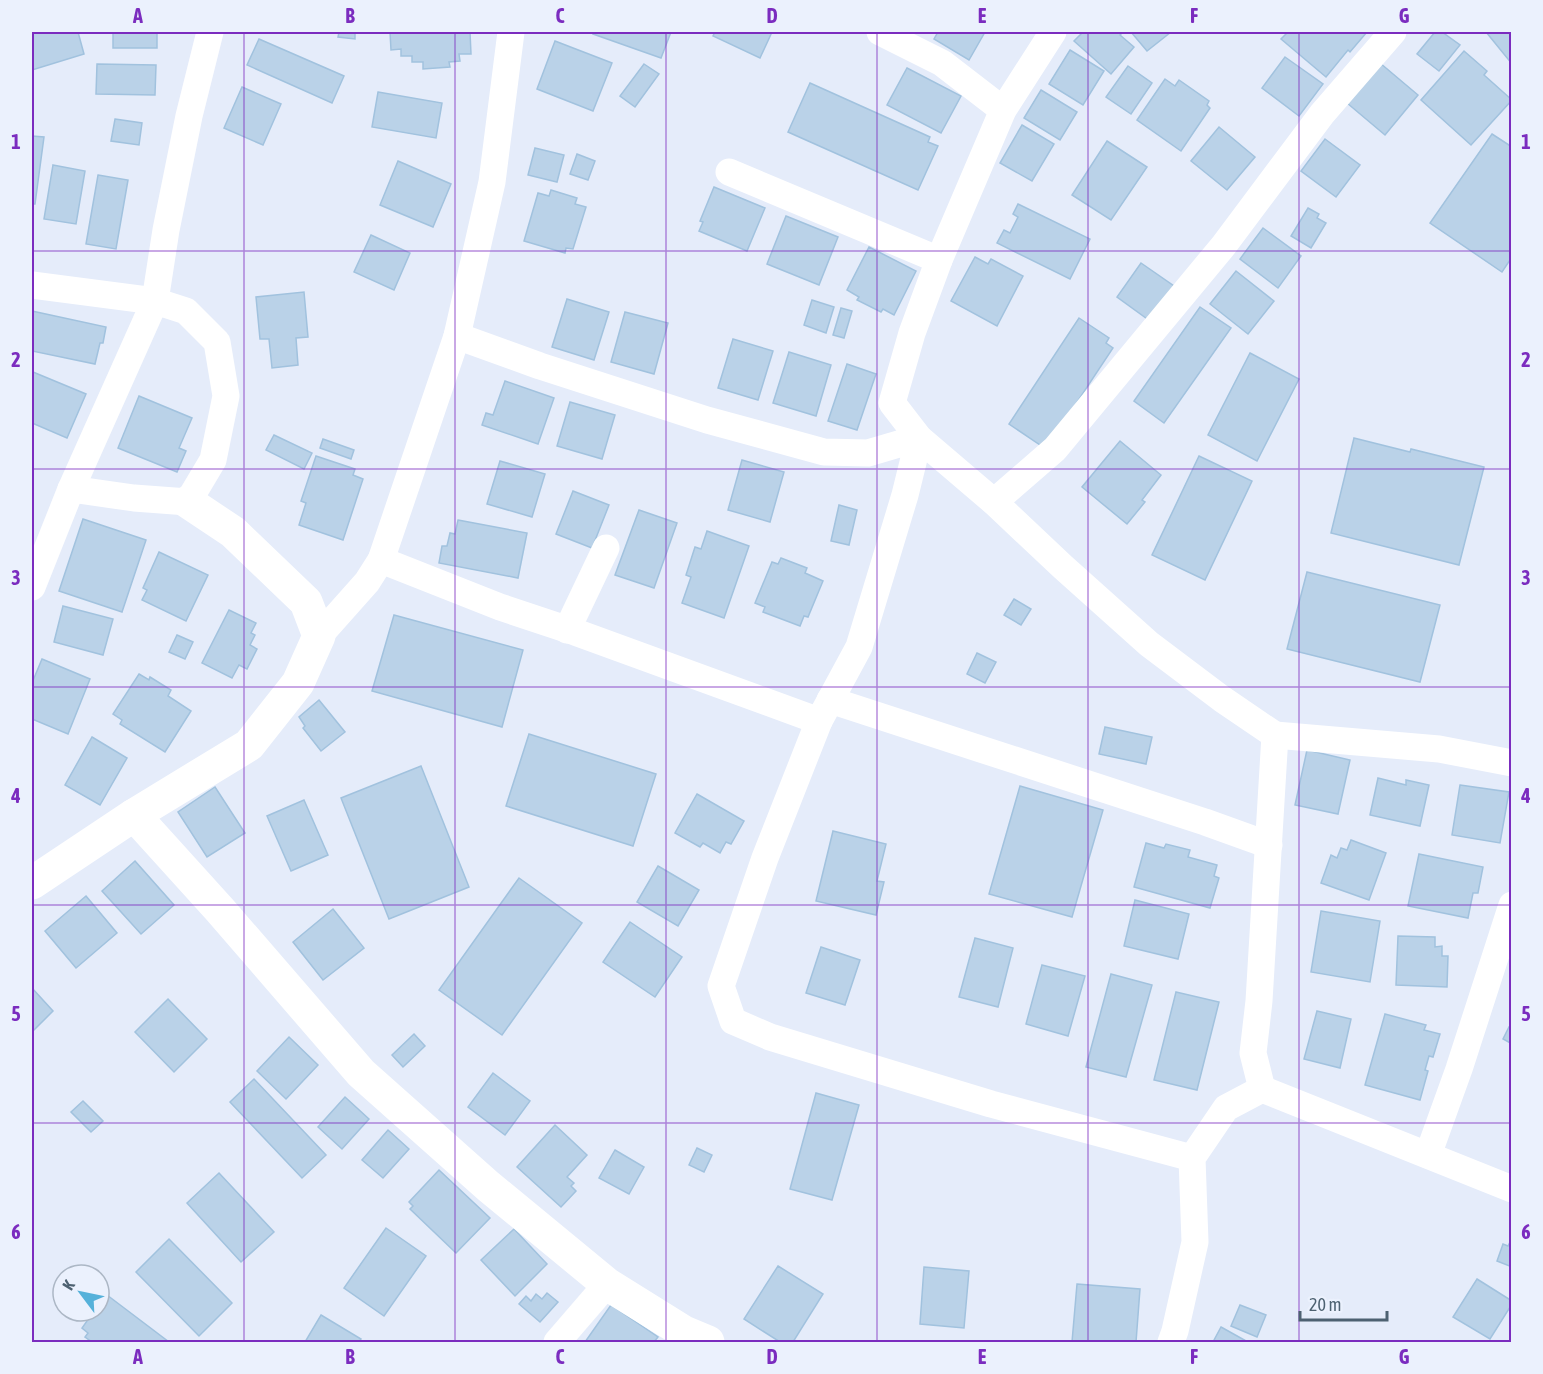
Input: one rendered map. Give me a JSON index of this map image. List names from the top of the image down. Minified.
{"scale_bar":"20 m","north":"top left","grid":{"columns":["A","B","C","D","E","F","G"],"rows":["1","2","3","4","5","6"]}}
